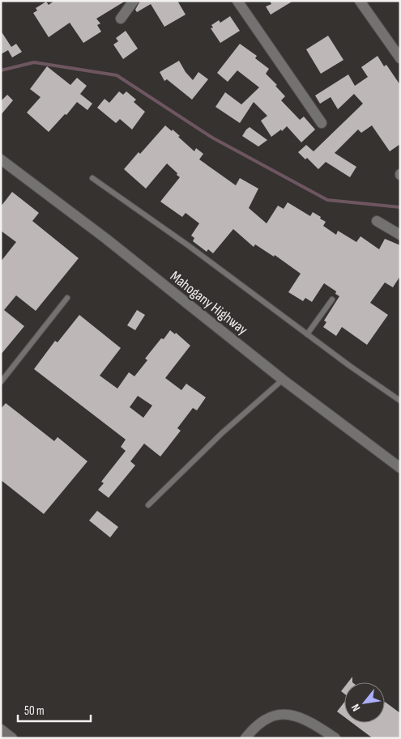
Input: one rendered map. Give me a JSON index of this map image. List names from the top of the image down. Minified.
{"streets":{"street":["Mahogany Highway"]},"scale_bar":"50 m","north":"bottom left"}
